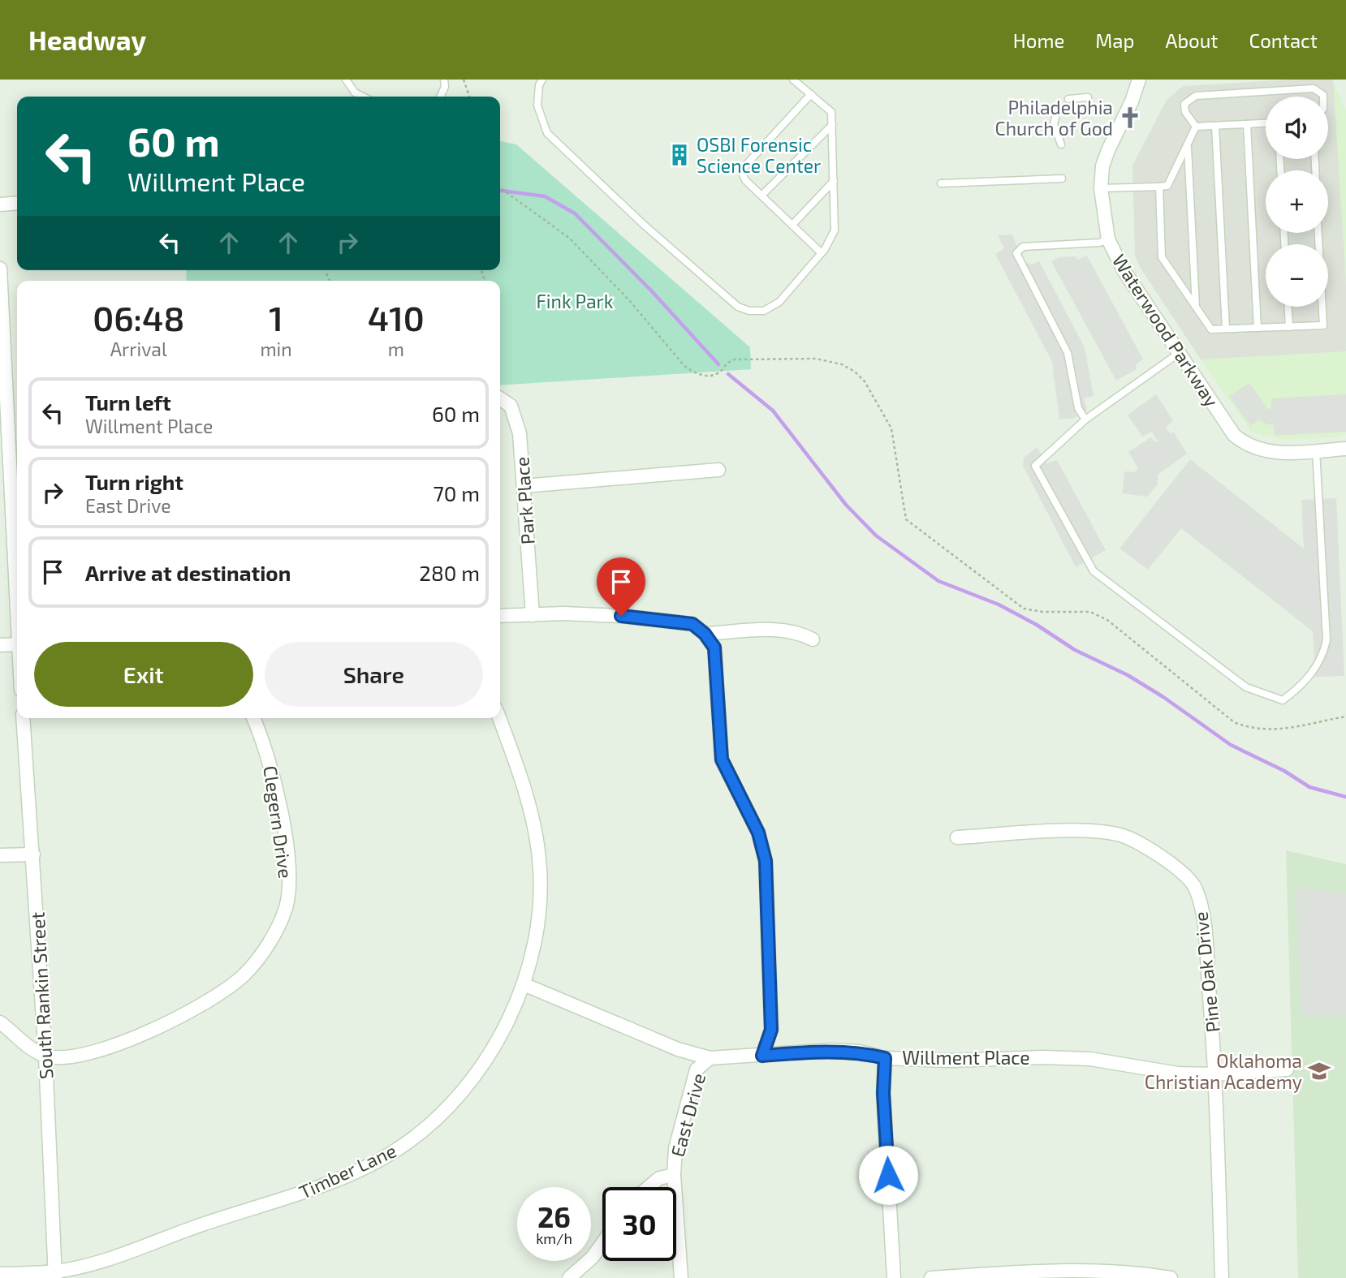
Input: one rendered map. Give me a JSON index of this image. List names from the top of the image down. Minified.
{"streets":{"street":["Waterwood Parkway","Park Place","Clegern Drive","Pine Oak Drive","South Rankin Street","Willment Place","East Drive","Timber Lane"]},"crossings":[["Clegern Drive","South Rankin Street"],["Pine Oak Drive","Willment Place"],["South Rankin Street","Timber Lane"],["Willment Place","East Drive"],["Willment Place","Timber Lane"]],"parks":["Fink Park"],"places":{"church":["Philadelphia Church of God"],"building":["OSBI Forensic Science Center"],"school or university":["Oklahoma Christian Academy"]},"page":{"header":"Headway","nav":["Home","Map","About","Contact"],"map_buttons":["+","−"],"turn":["60 m","Willment Place"],"eta":["06:48","Arrival","1","min","410","m"],"list":[{"name":"Turn left","note":"Willment Place","value":"60 m"},{"name":"Turn right","note":"East Drive","value":"70 m"},{"name":"Arrive at destination","value":"280 m"}],"buttons":["Exit","Share"],"speed":"26 km/h","limit":"30"}}
